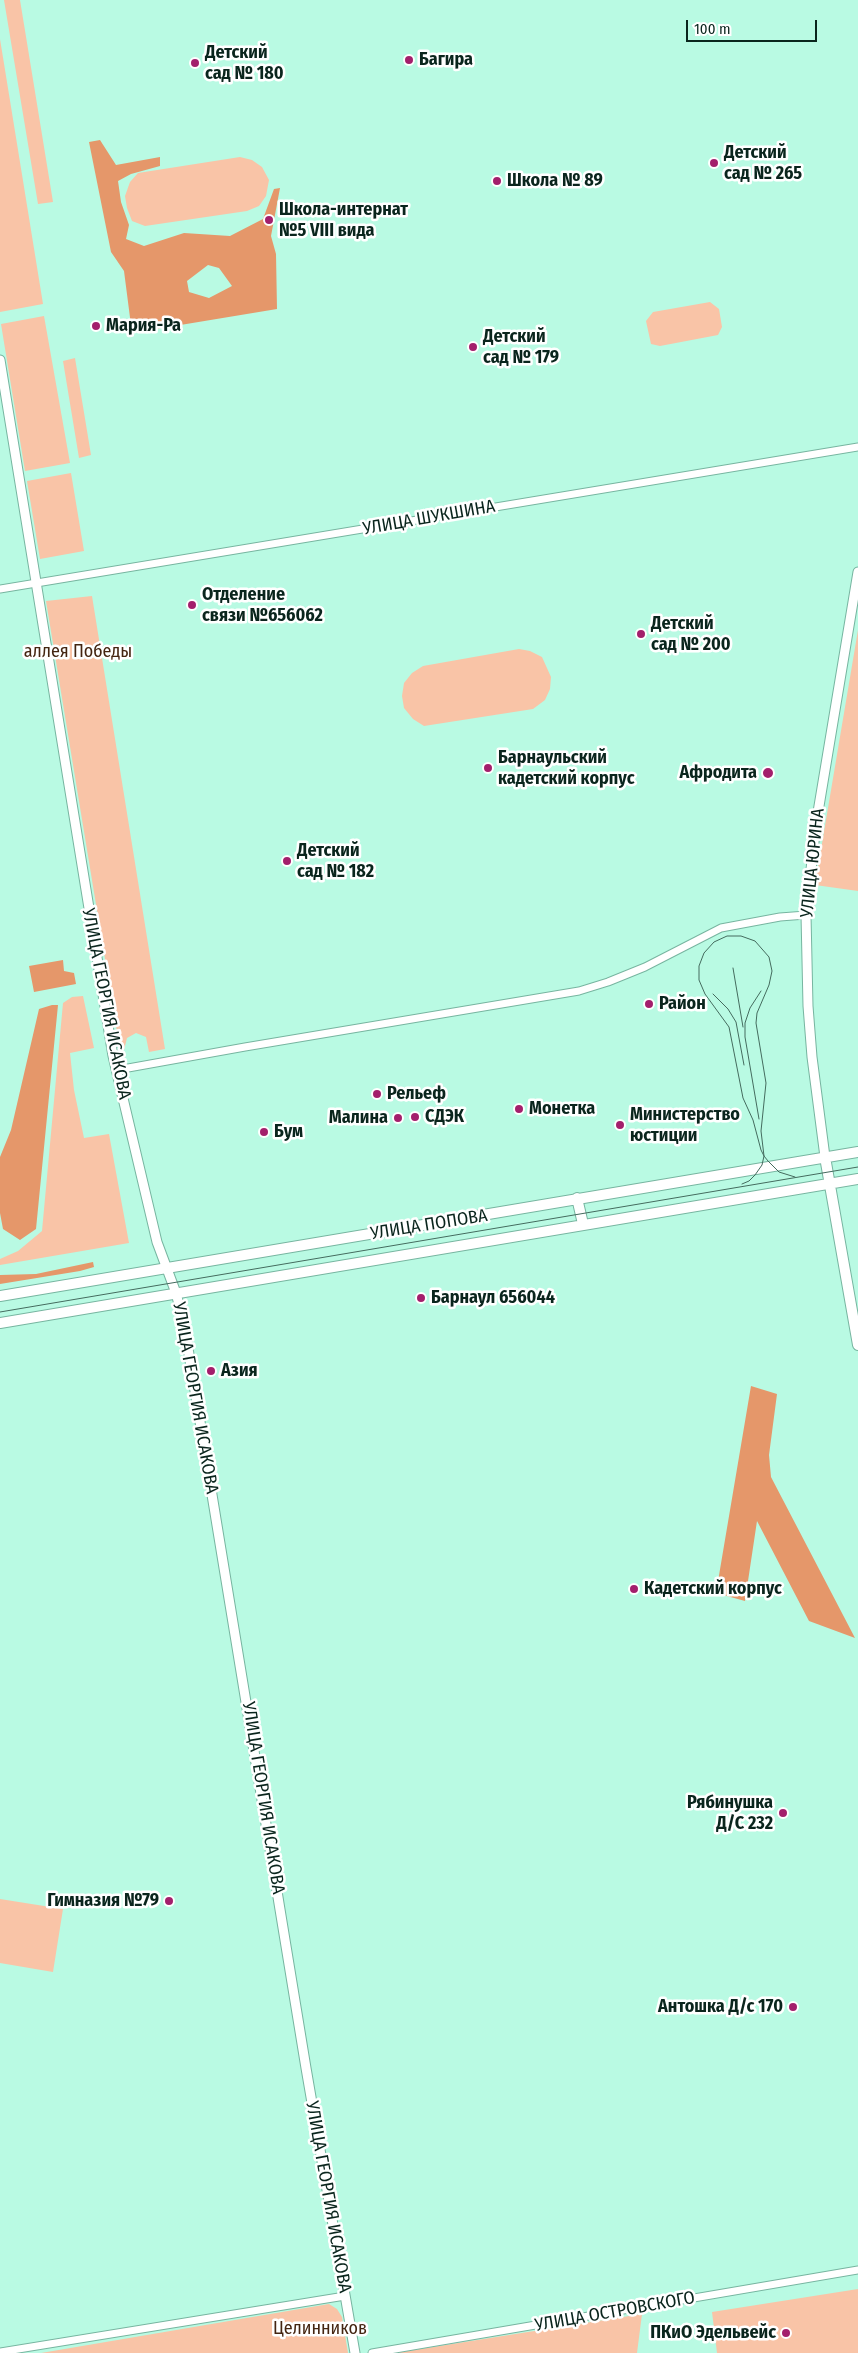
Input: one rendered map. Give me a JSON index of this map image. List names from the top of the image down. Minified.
{"streets":{"main road":["УЛИЦА ПОПОВА"],"street":["УЛИЦА ШУКШИНА","УЛИЦА ЮРИНА","УЛИЦА ГЕОРГИЯ ИСАКОВА","УЛИЦА ОСТРОВСКОГО"]},"crossings":[["УЛИЦА ШУКШИНА","УЛИЦА ГЕОРГИЯ ИСАКОВА"],["УЛИЦА ЮРИНА","УЛИЦА ПОПОВА"],["УЛИЦА ГЕОРГИЯ ИСАКОВА","УЛИЦА ПОПОВА"]],"parks":["аллея Победы","Целинников"],"places":["Багира","Детский сад № 180","Детский сад № 265","Школа № 89","Школа-интернат №5 VIII вида","Мария-Ра","Детский сад № 179","Отделение связи №656062","Детский сад № 200","Барнаульский кадетский корпус","Афродита","Детский сад № 182","Район","Рельеф","Монетка","СДЭК","Малина","Министерство юстиции","Бум","Барнаул 656044","Азия","Кадетский корпус","Рябинушка Д/С 232","Гимназия №79","Антошка Д/с 170","ПКиО Эдельвейс"],"scale_bar":"100 m"}
